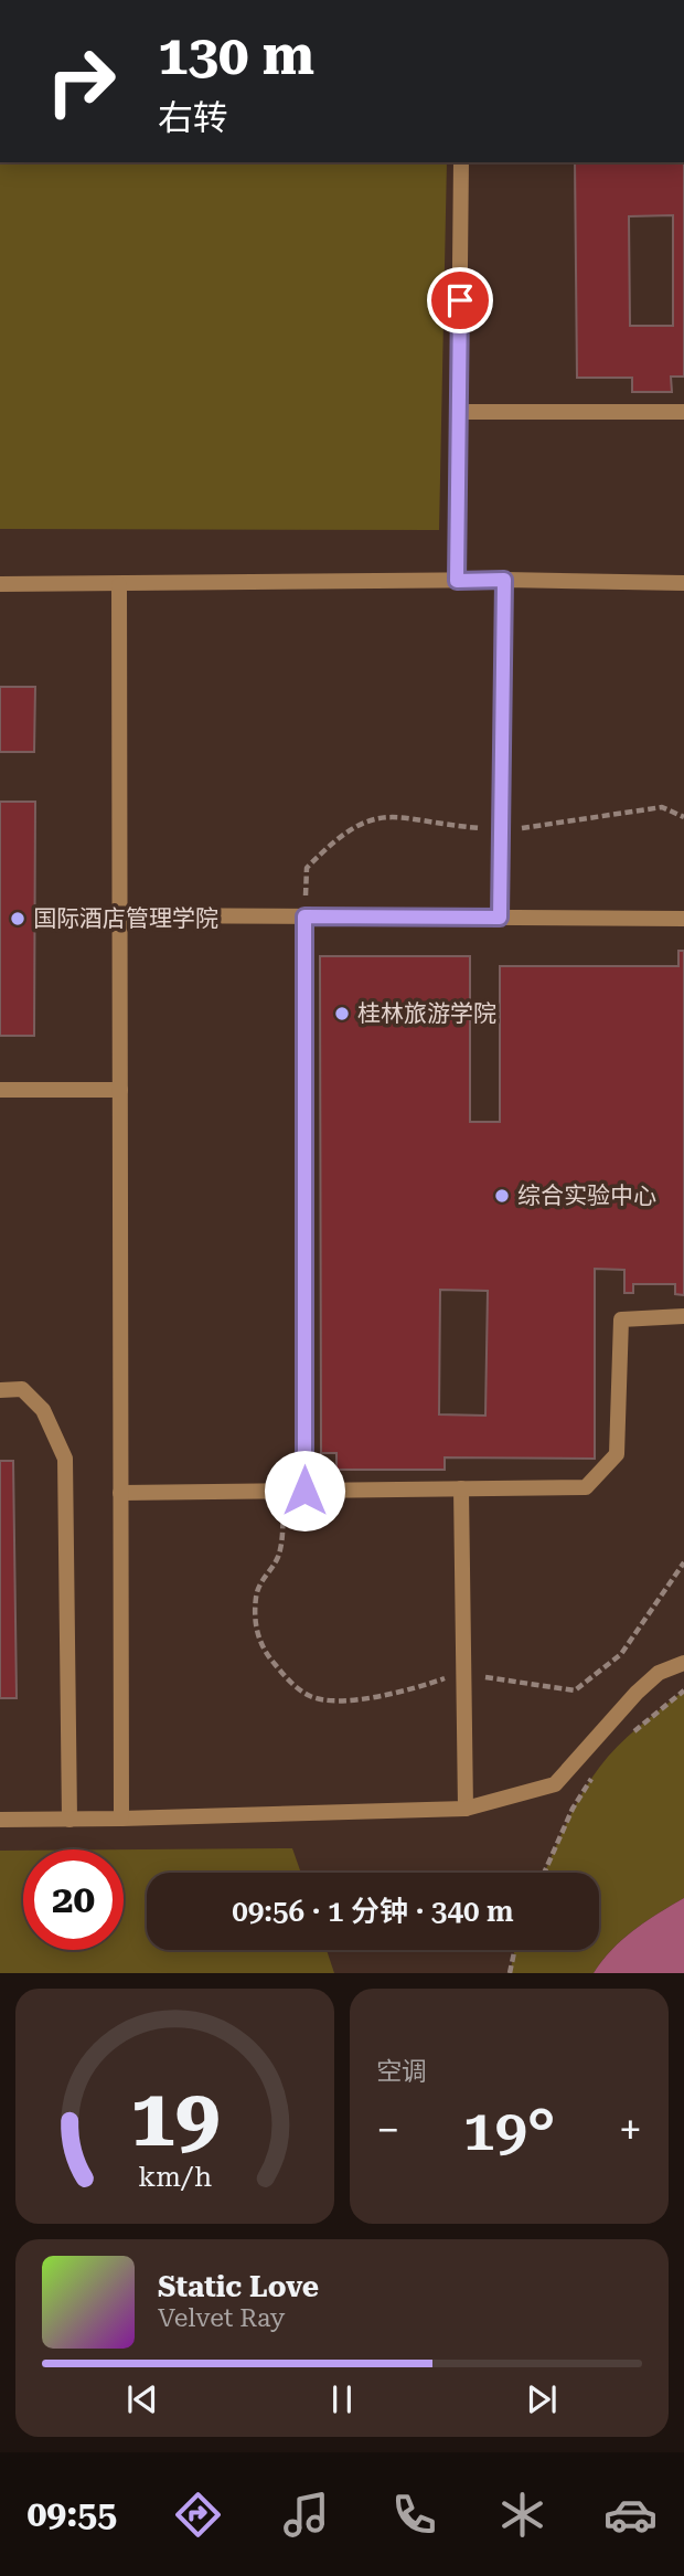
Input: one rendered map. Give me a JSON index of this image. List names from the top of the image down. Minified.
{"places":["国际酒店管理学院","桂林旅游学院","综合实验中心"],"page":{"turn":["130 m","右转"],"limit":"20","trip":"09:56 · 1 分钟 · 340 m","tile":"空调","heat":["−","19°","+"],"song":["Static Love","Velvet Ray"],"tabs":"09:55","gauge":["19","km/h"]}}
